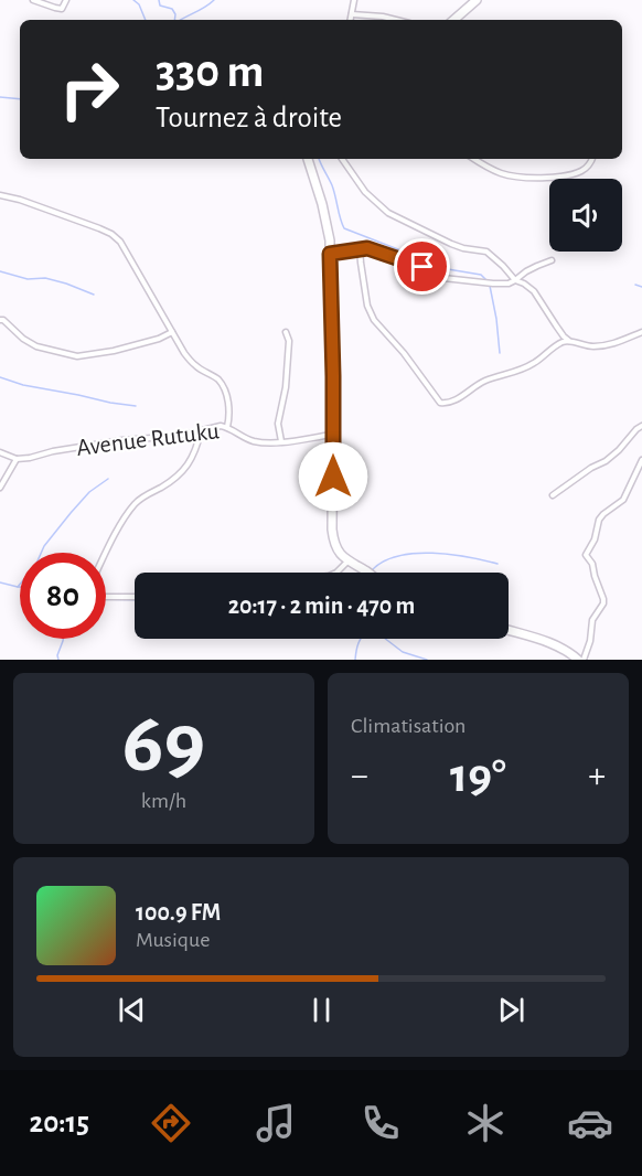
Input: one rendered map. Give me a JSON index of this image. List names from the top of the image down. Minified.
{"streets":{"street":["Avenue Rutuku"]},"page":{"turn":["330 m","Tournez à droite"],"limit":"80","trip":"20:17 · 2 min · 470 m","tile":[["69","km/h"],"Climatisation"],"heat":["−","19°","+"],"song":["100.9 FM","Musique"],"tabs":"20:15"}}
